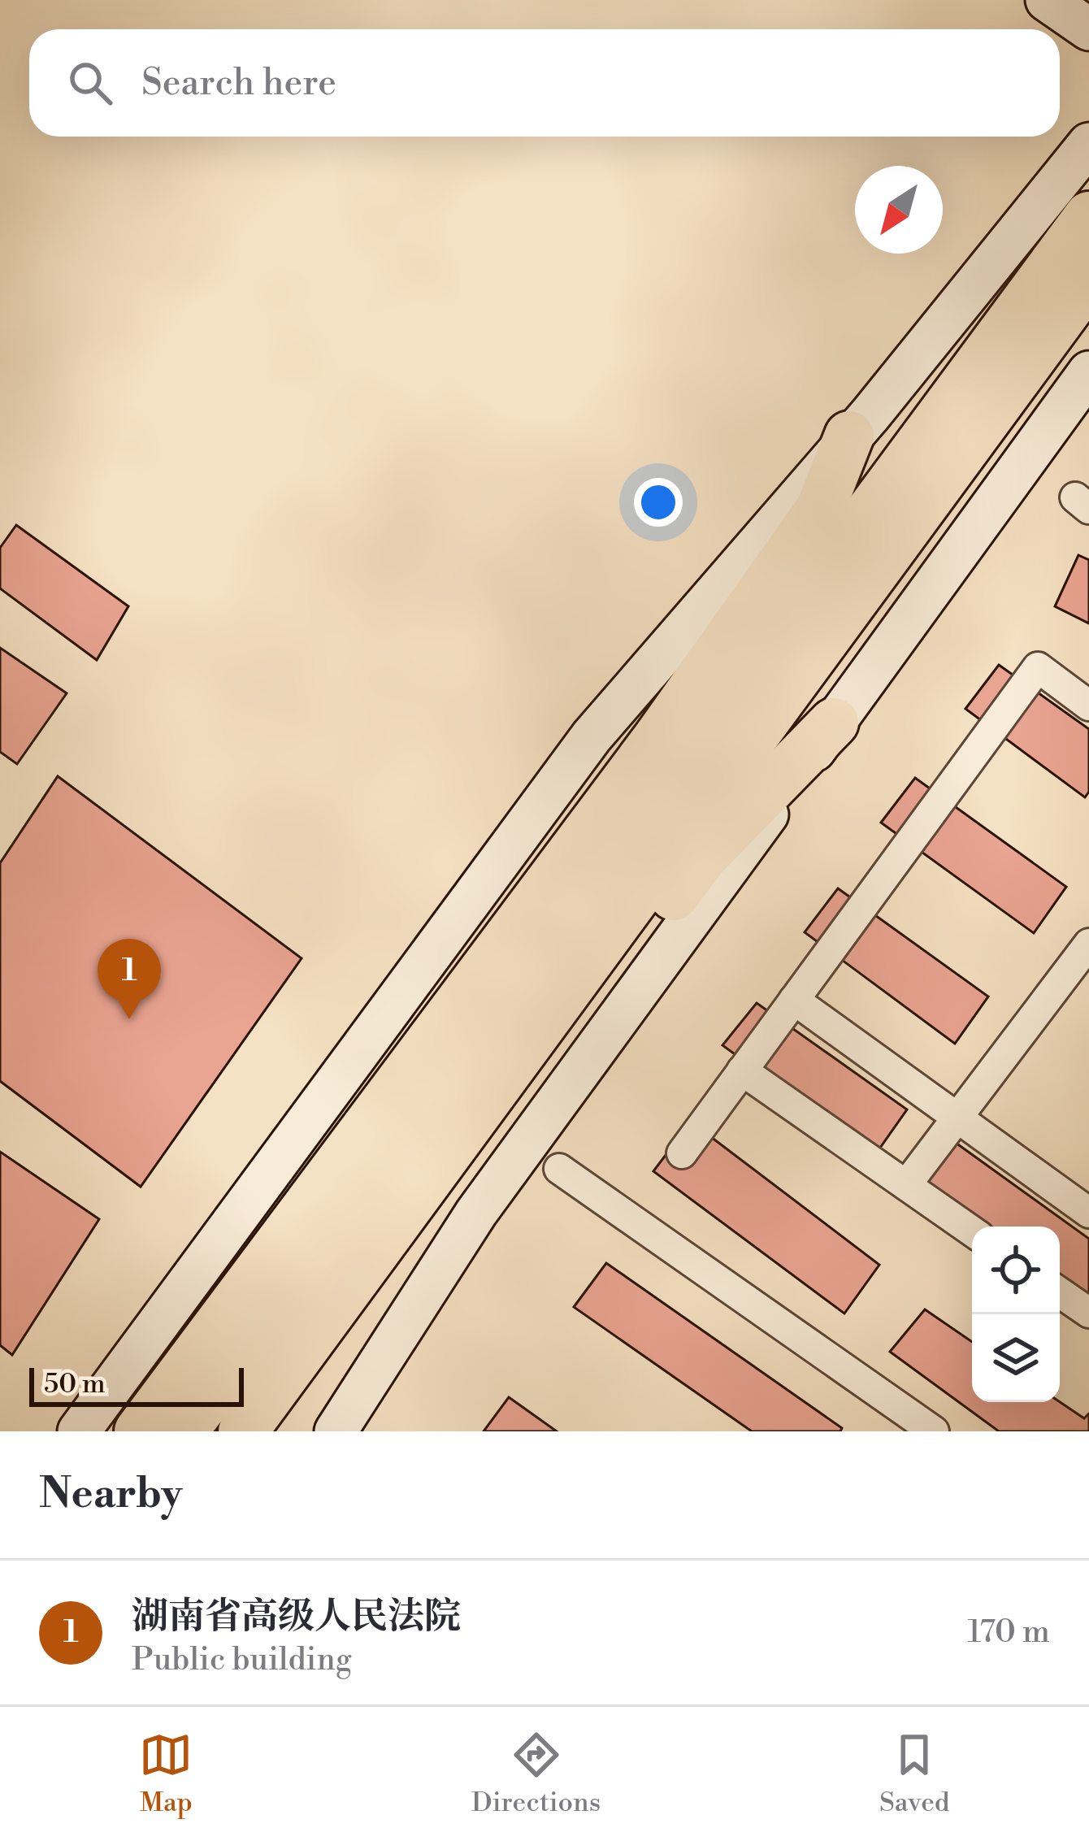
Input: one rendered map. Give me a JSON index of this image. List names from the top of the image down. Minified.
{"scale_bar":"50 m","north":"bottom left","page":{"search":"Search here","pins":"1","scale":"50 m","heading":"Nearby","list":[{"mark":"1","name":"湖南省高级人民法院","note":"Public building","value":"170 m"}],"nav":["Map","Directions","Saved"]}}
